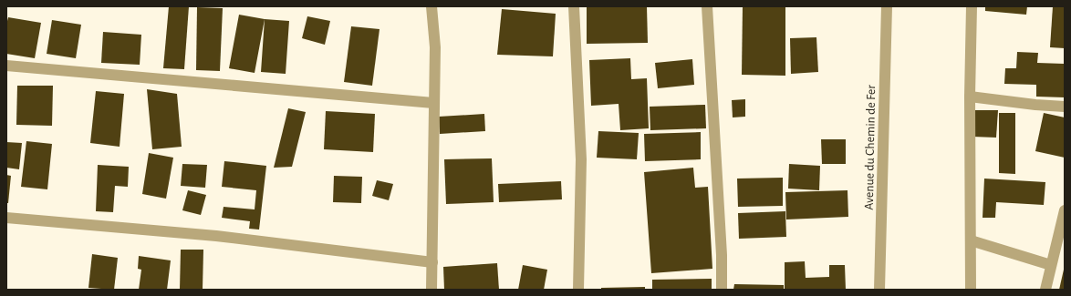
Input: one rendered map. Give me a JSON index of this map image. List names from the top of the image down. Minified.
{"streets":{"street":["Avenue du Chemin de Fer"]}}
